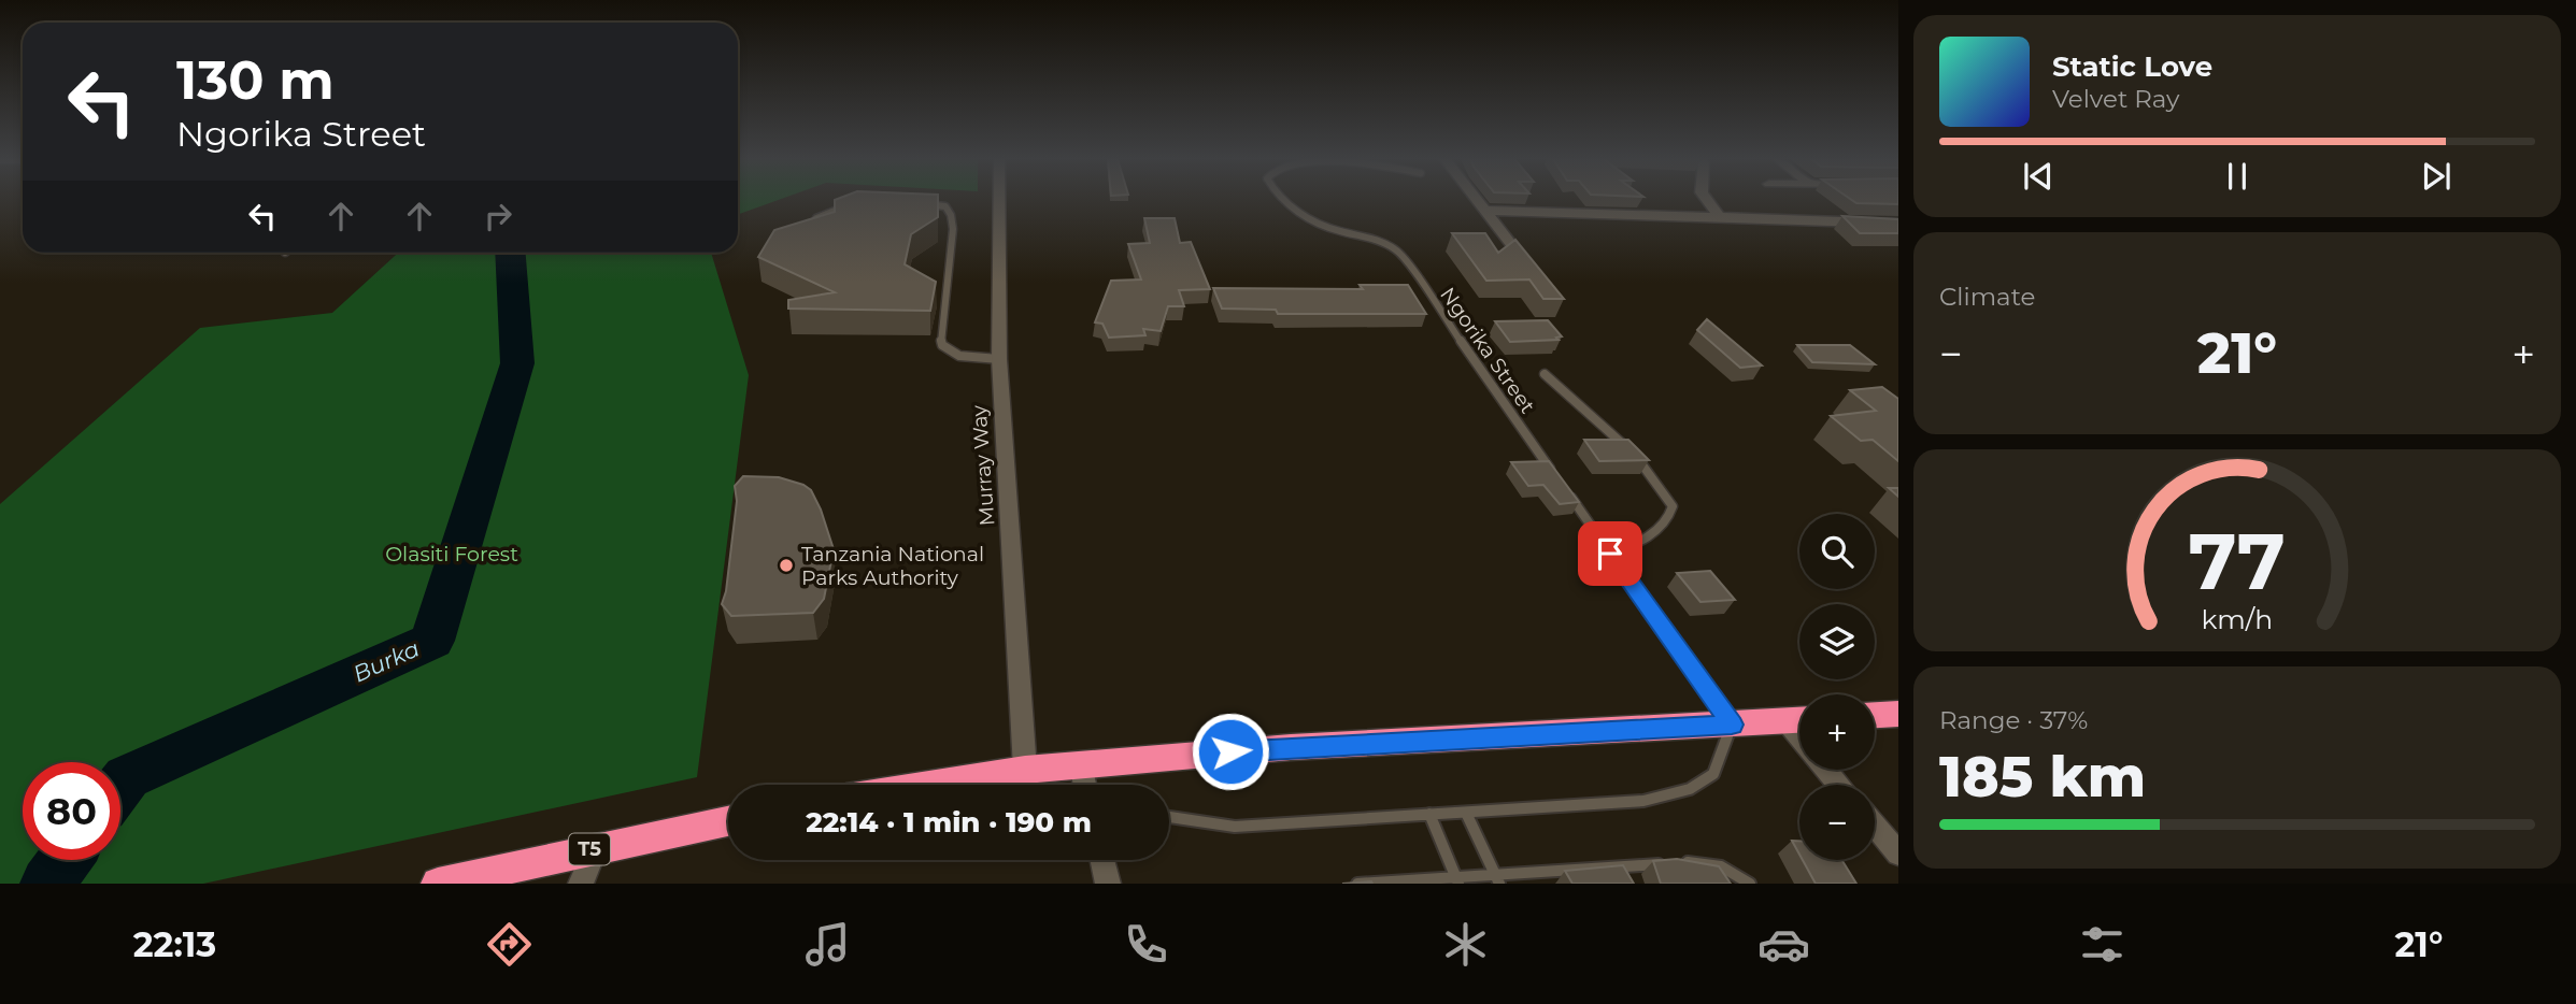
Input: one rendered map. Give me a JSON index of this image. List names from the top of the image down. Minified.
{"streets":{"highway":["T5"],"street":["Murray Way"],"lane":["Ngorika Street"]},"water":["Burka"],"parks":["Olasiti Forest"],"places":["Tanzania National Parks Authority"],"page":{"turn":["130 m","Ngorika Street"],"song":["Static Love","Velvet Ray"],"tile":["Climate",["Range · 37%","185 km"]],"heat":["−","21°","+"],"map_buttons":["+","−"],"limit":"80","trip":"22:14 · 1 min · 190 m","tabs":["22:13","21°"],"gauge":["77","km/h"]}}
